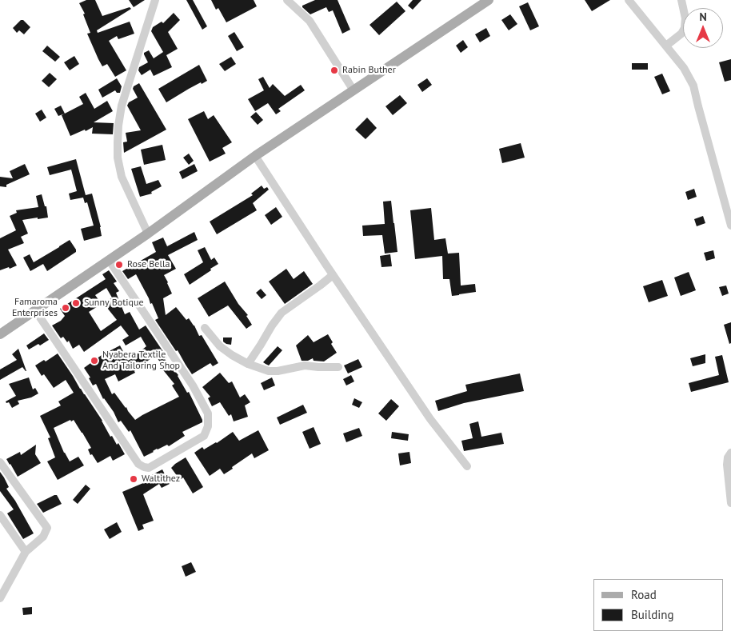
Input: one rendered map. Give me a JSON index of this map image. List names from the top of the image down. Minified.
{"places":["Rabin Buther","Rose Bella","Sunny Botique","Famaroma Enterprises","Nyabera Textile And Tailoring Shop","Waltithez"],"legend":["Road","Building"],"north":"top"}
